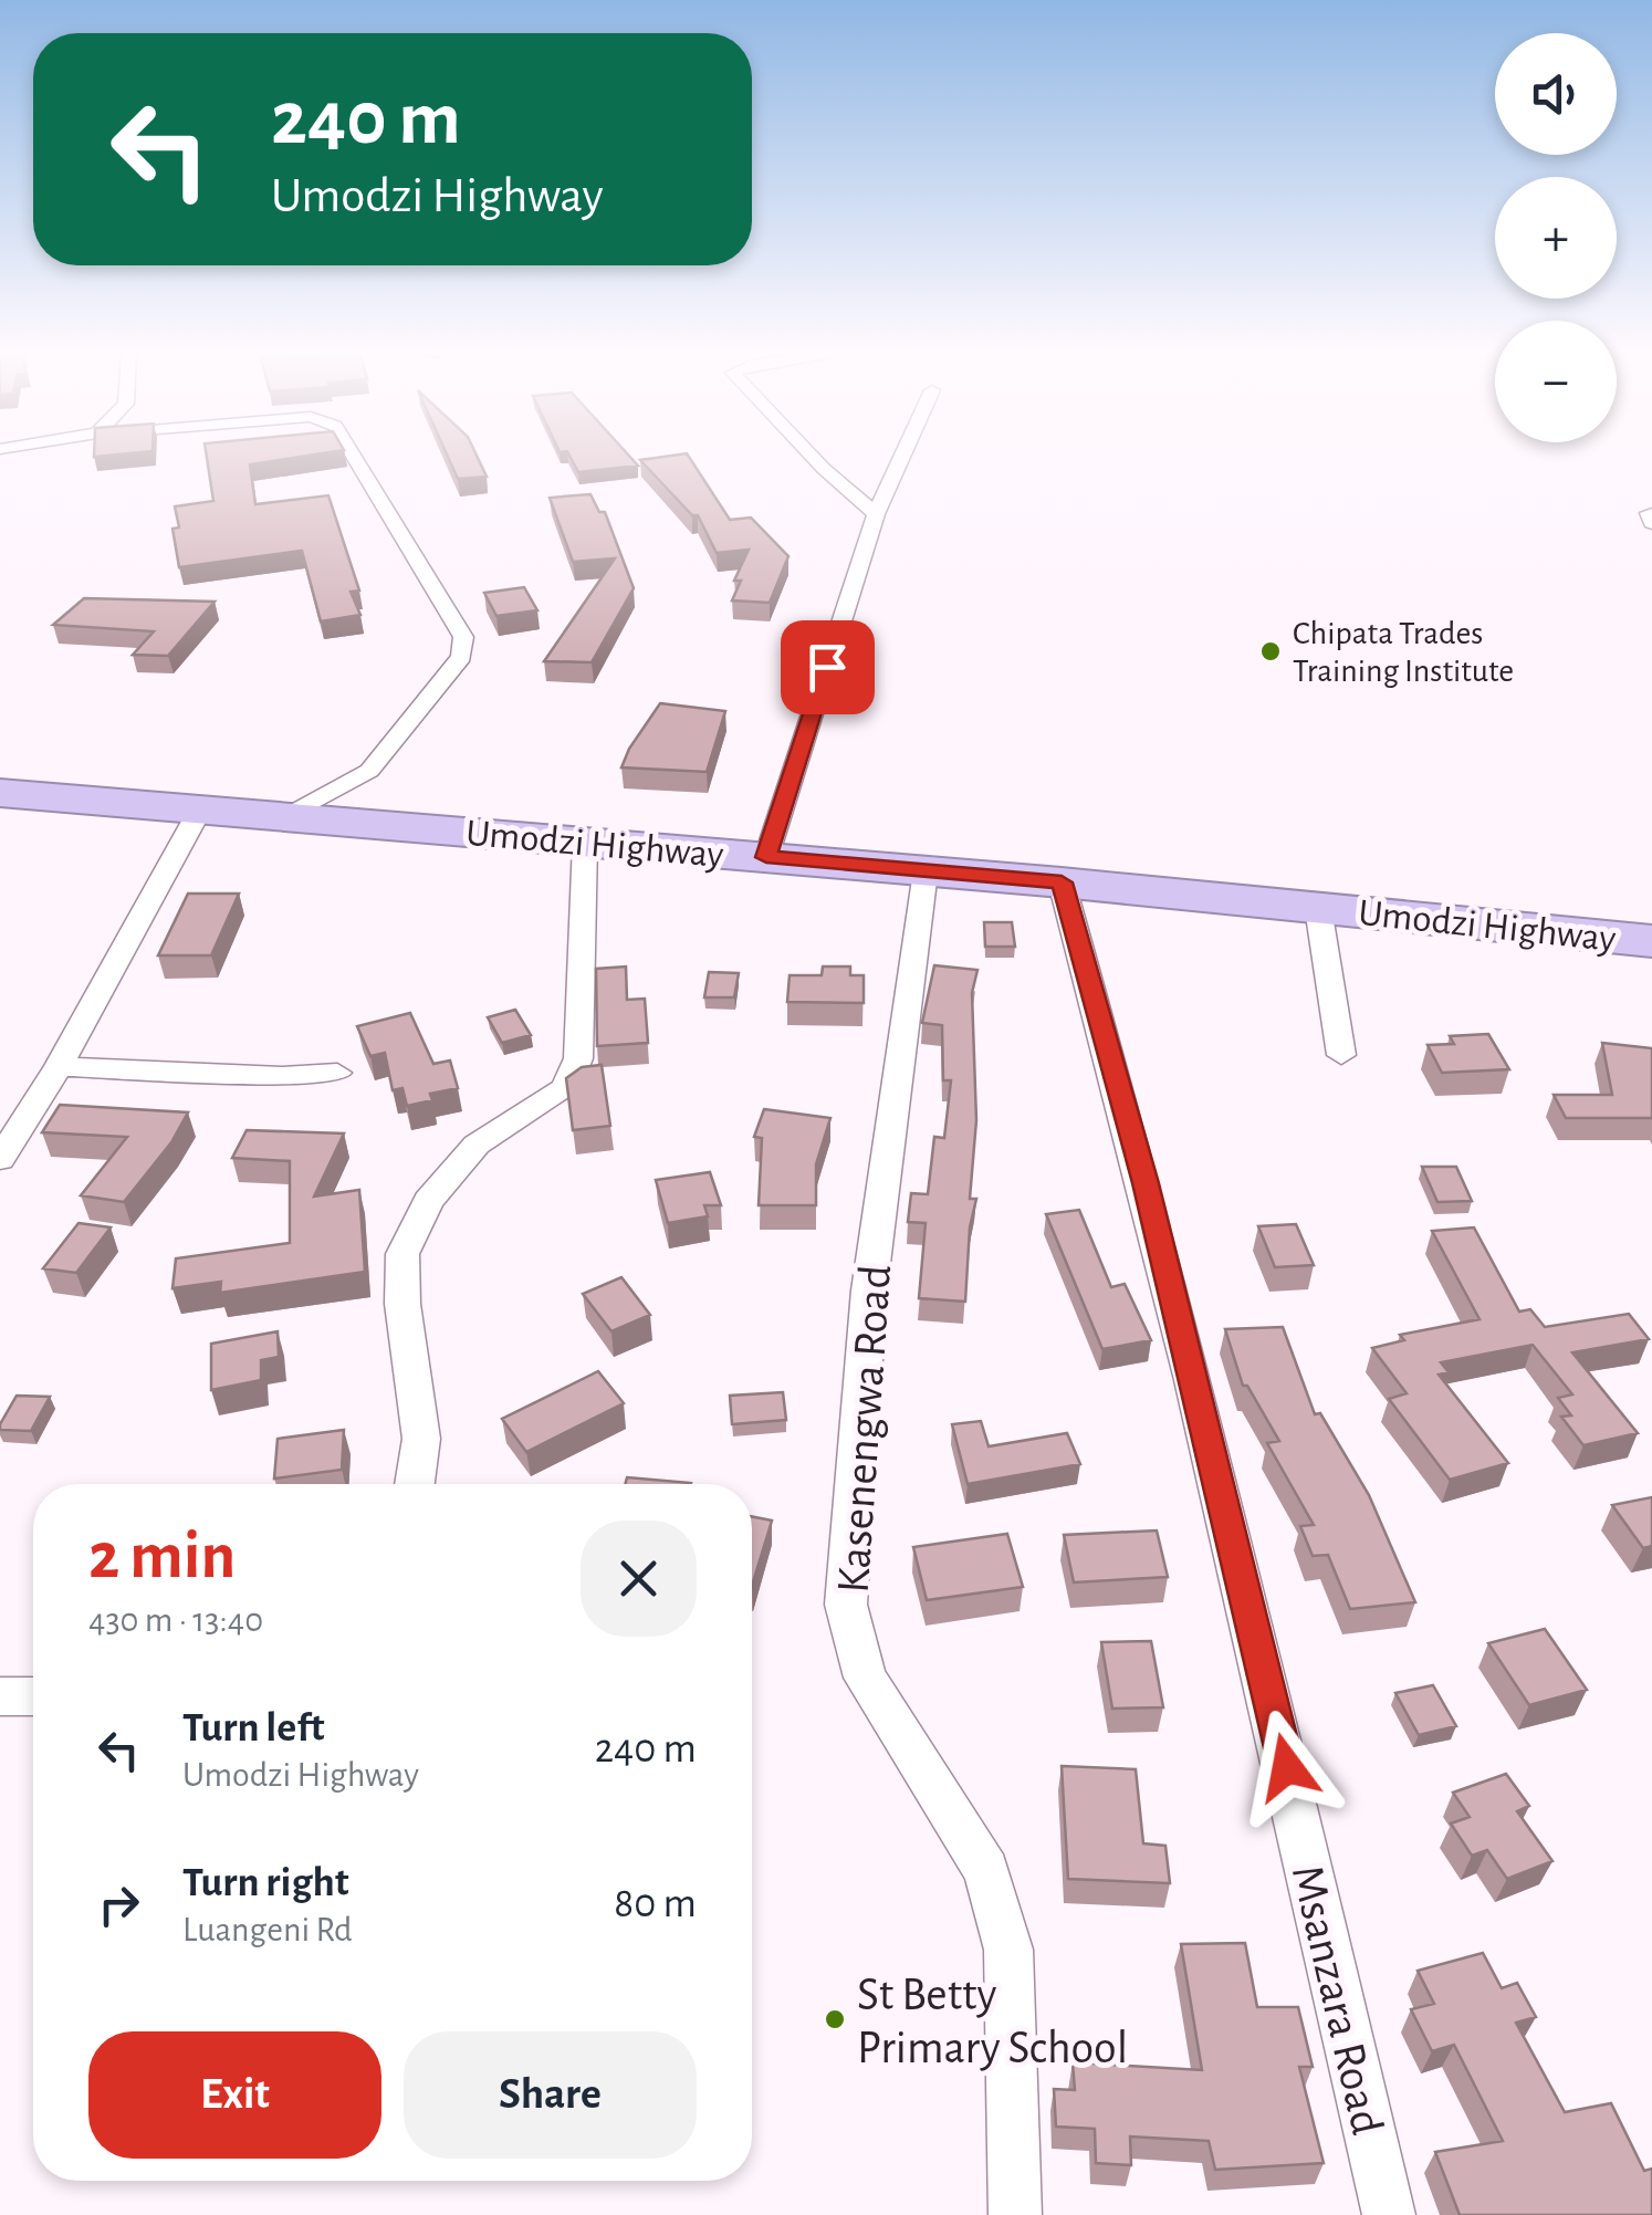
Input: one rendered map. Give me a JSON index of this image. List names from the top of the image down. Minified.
{"streets":{"highway":["Umodzi Highway"],"street":["Kasenengwa Road","Msanzara Road"]},"crossings":[["Umodzi Highway","Kasenengwa Road"],["Umodzi Highway","Msanzara Road"]],"places":["Chipata Trades Training Institute","St Betty Primary School"],"page":{"map_buttons":["+","−"],"turn":["240 m","Umodzi Highway"],"heading":["2 min","430 m · 13:40"],"list":[{"name":"Turn left","note":"Umodzi Highway","value":"240 m"},{"name":"Turn right","note":"Luangeni Rd","value":"80 m"}],"buttons":["Exit","Share"]}}
